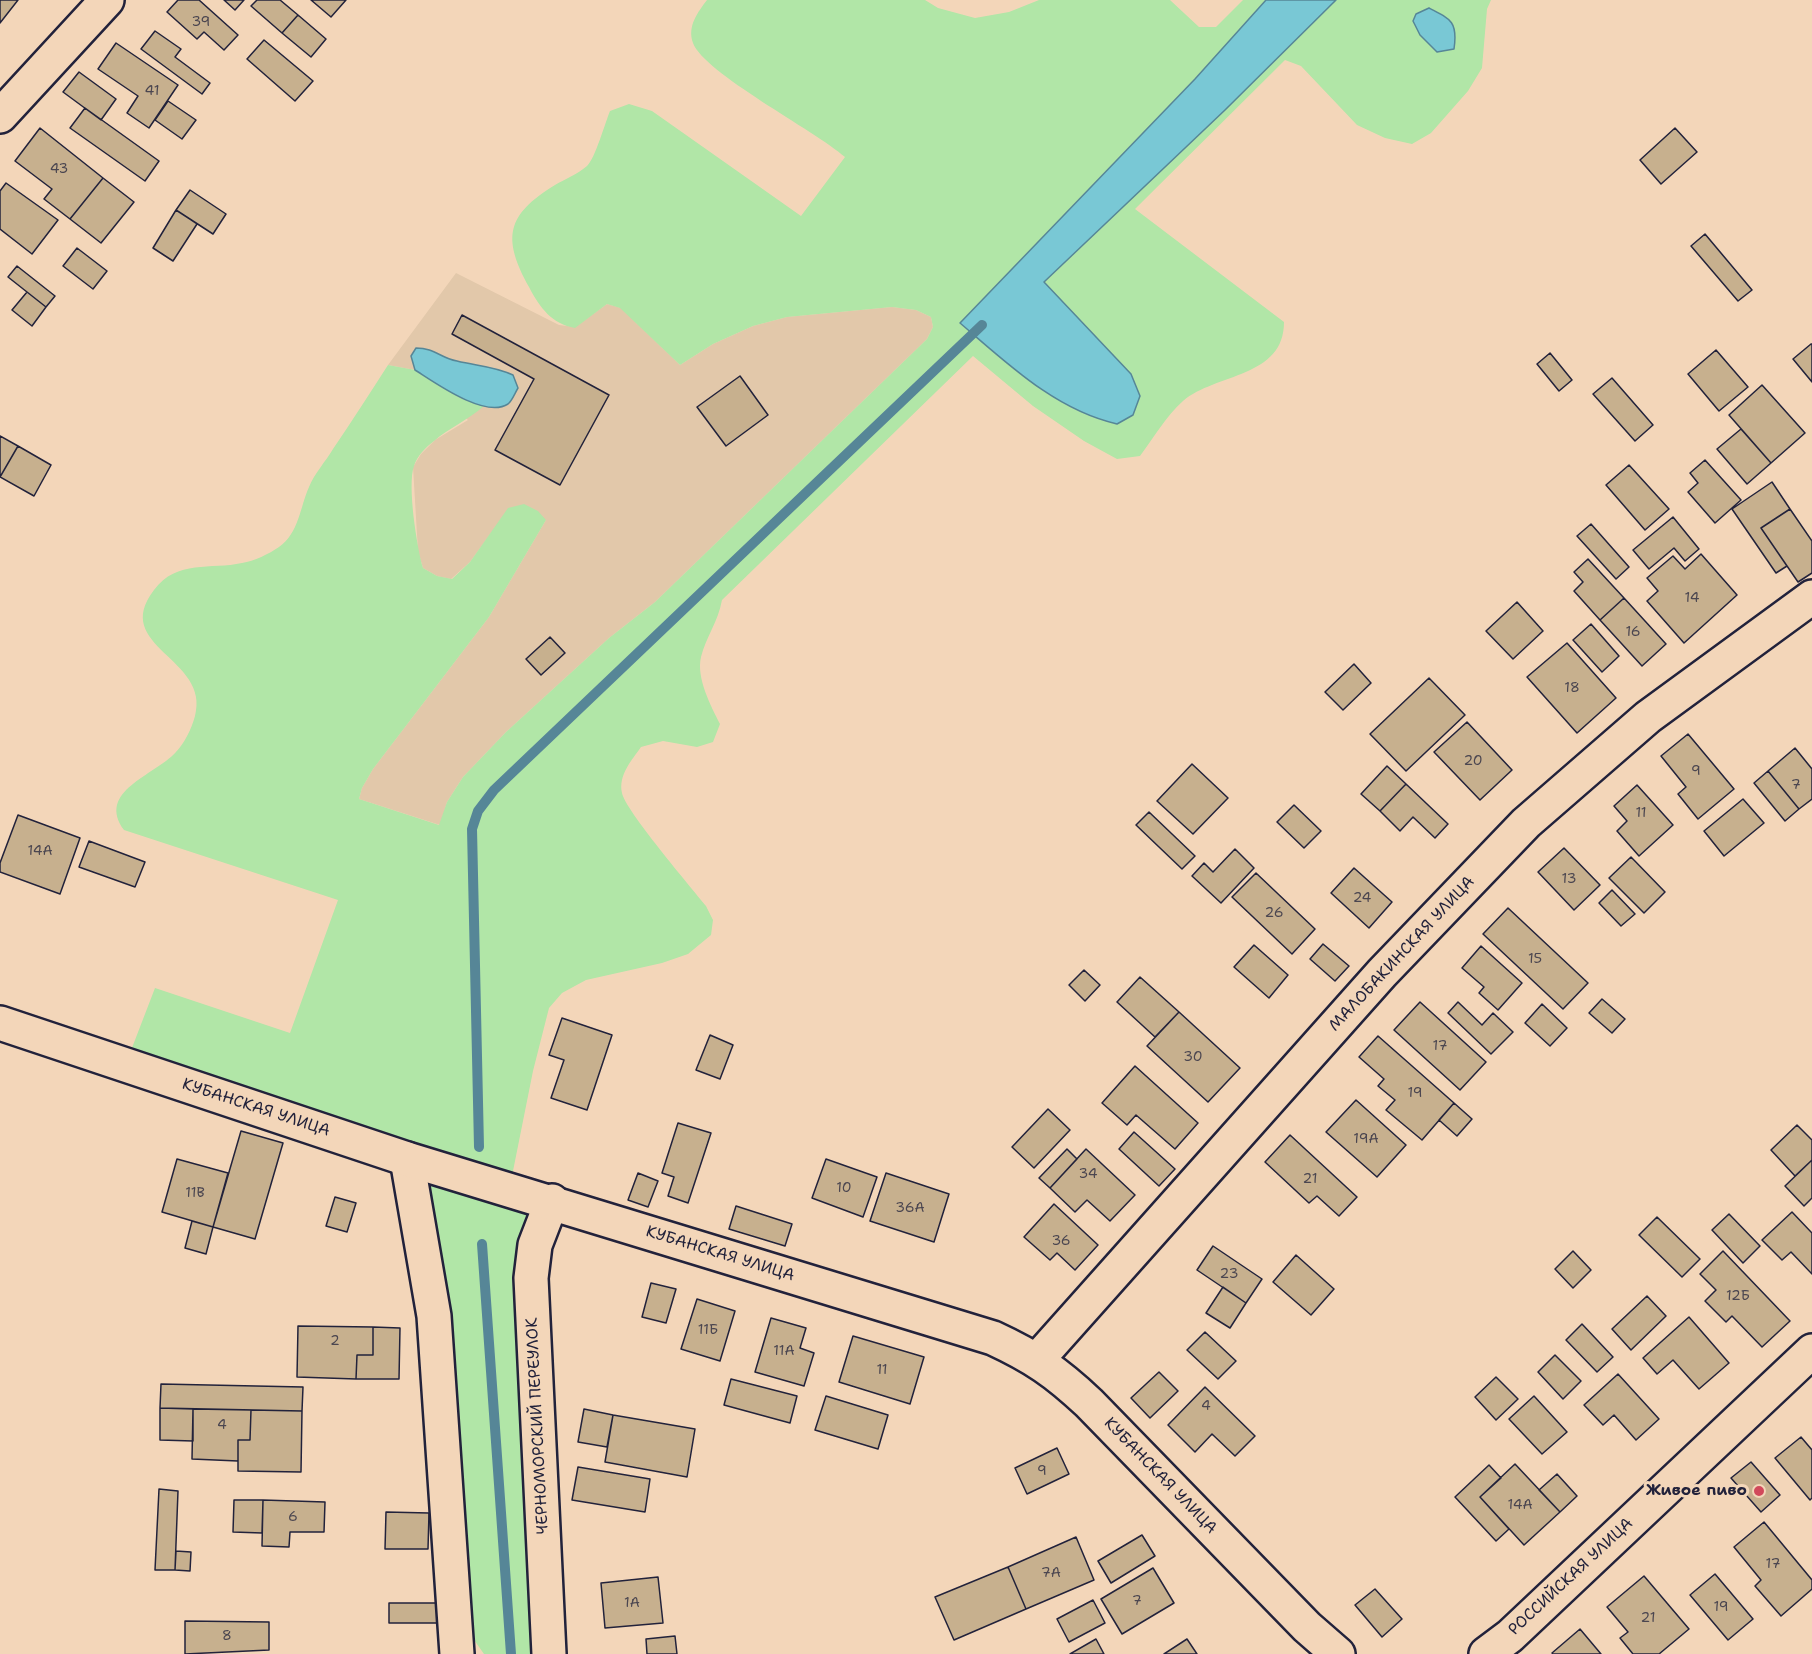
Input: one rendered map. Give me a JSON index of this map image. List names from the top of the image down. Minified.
{"streets":{"street":["МАЛОБАКИНСКАЯ УЛИЦА","КУБАНСКАЯ УЛИЦА","ЧЕРНОМОРСКИЙ ПЕРЕУЛОК","РОССИЙСКАЯ УЛИЦА"]},"crossings":[["МАЛОБАКИНСКАЯ УЛИЦА","КУБАНСКАЯ УЛИЦА"],["КУБАНСКАЯ УЛИЦА","ЧЕРНОМОРСКИЙ ПЕРЕУЛОК"]],"places":["Живое пиво"],"house_numbers":["39","41","43","14","16","18","20","9","7","11","14А","13","24","26","15","17","30","19","19А","34","21","10","11В","36А","36","23","12Б","11Б","2","11А","11","4","4","9","14А","6","17","7А","7","1А","19","21","8"]}
